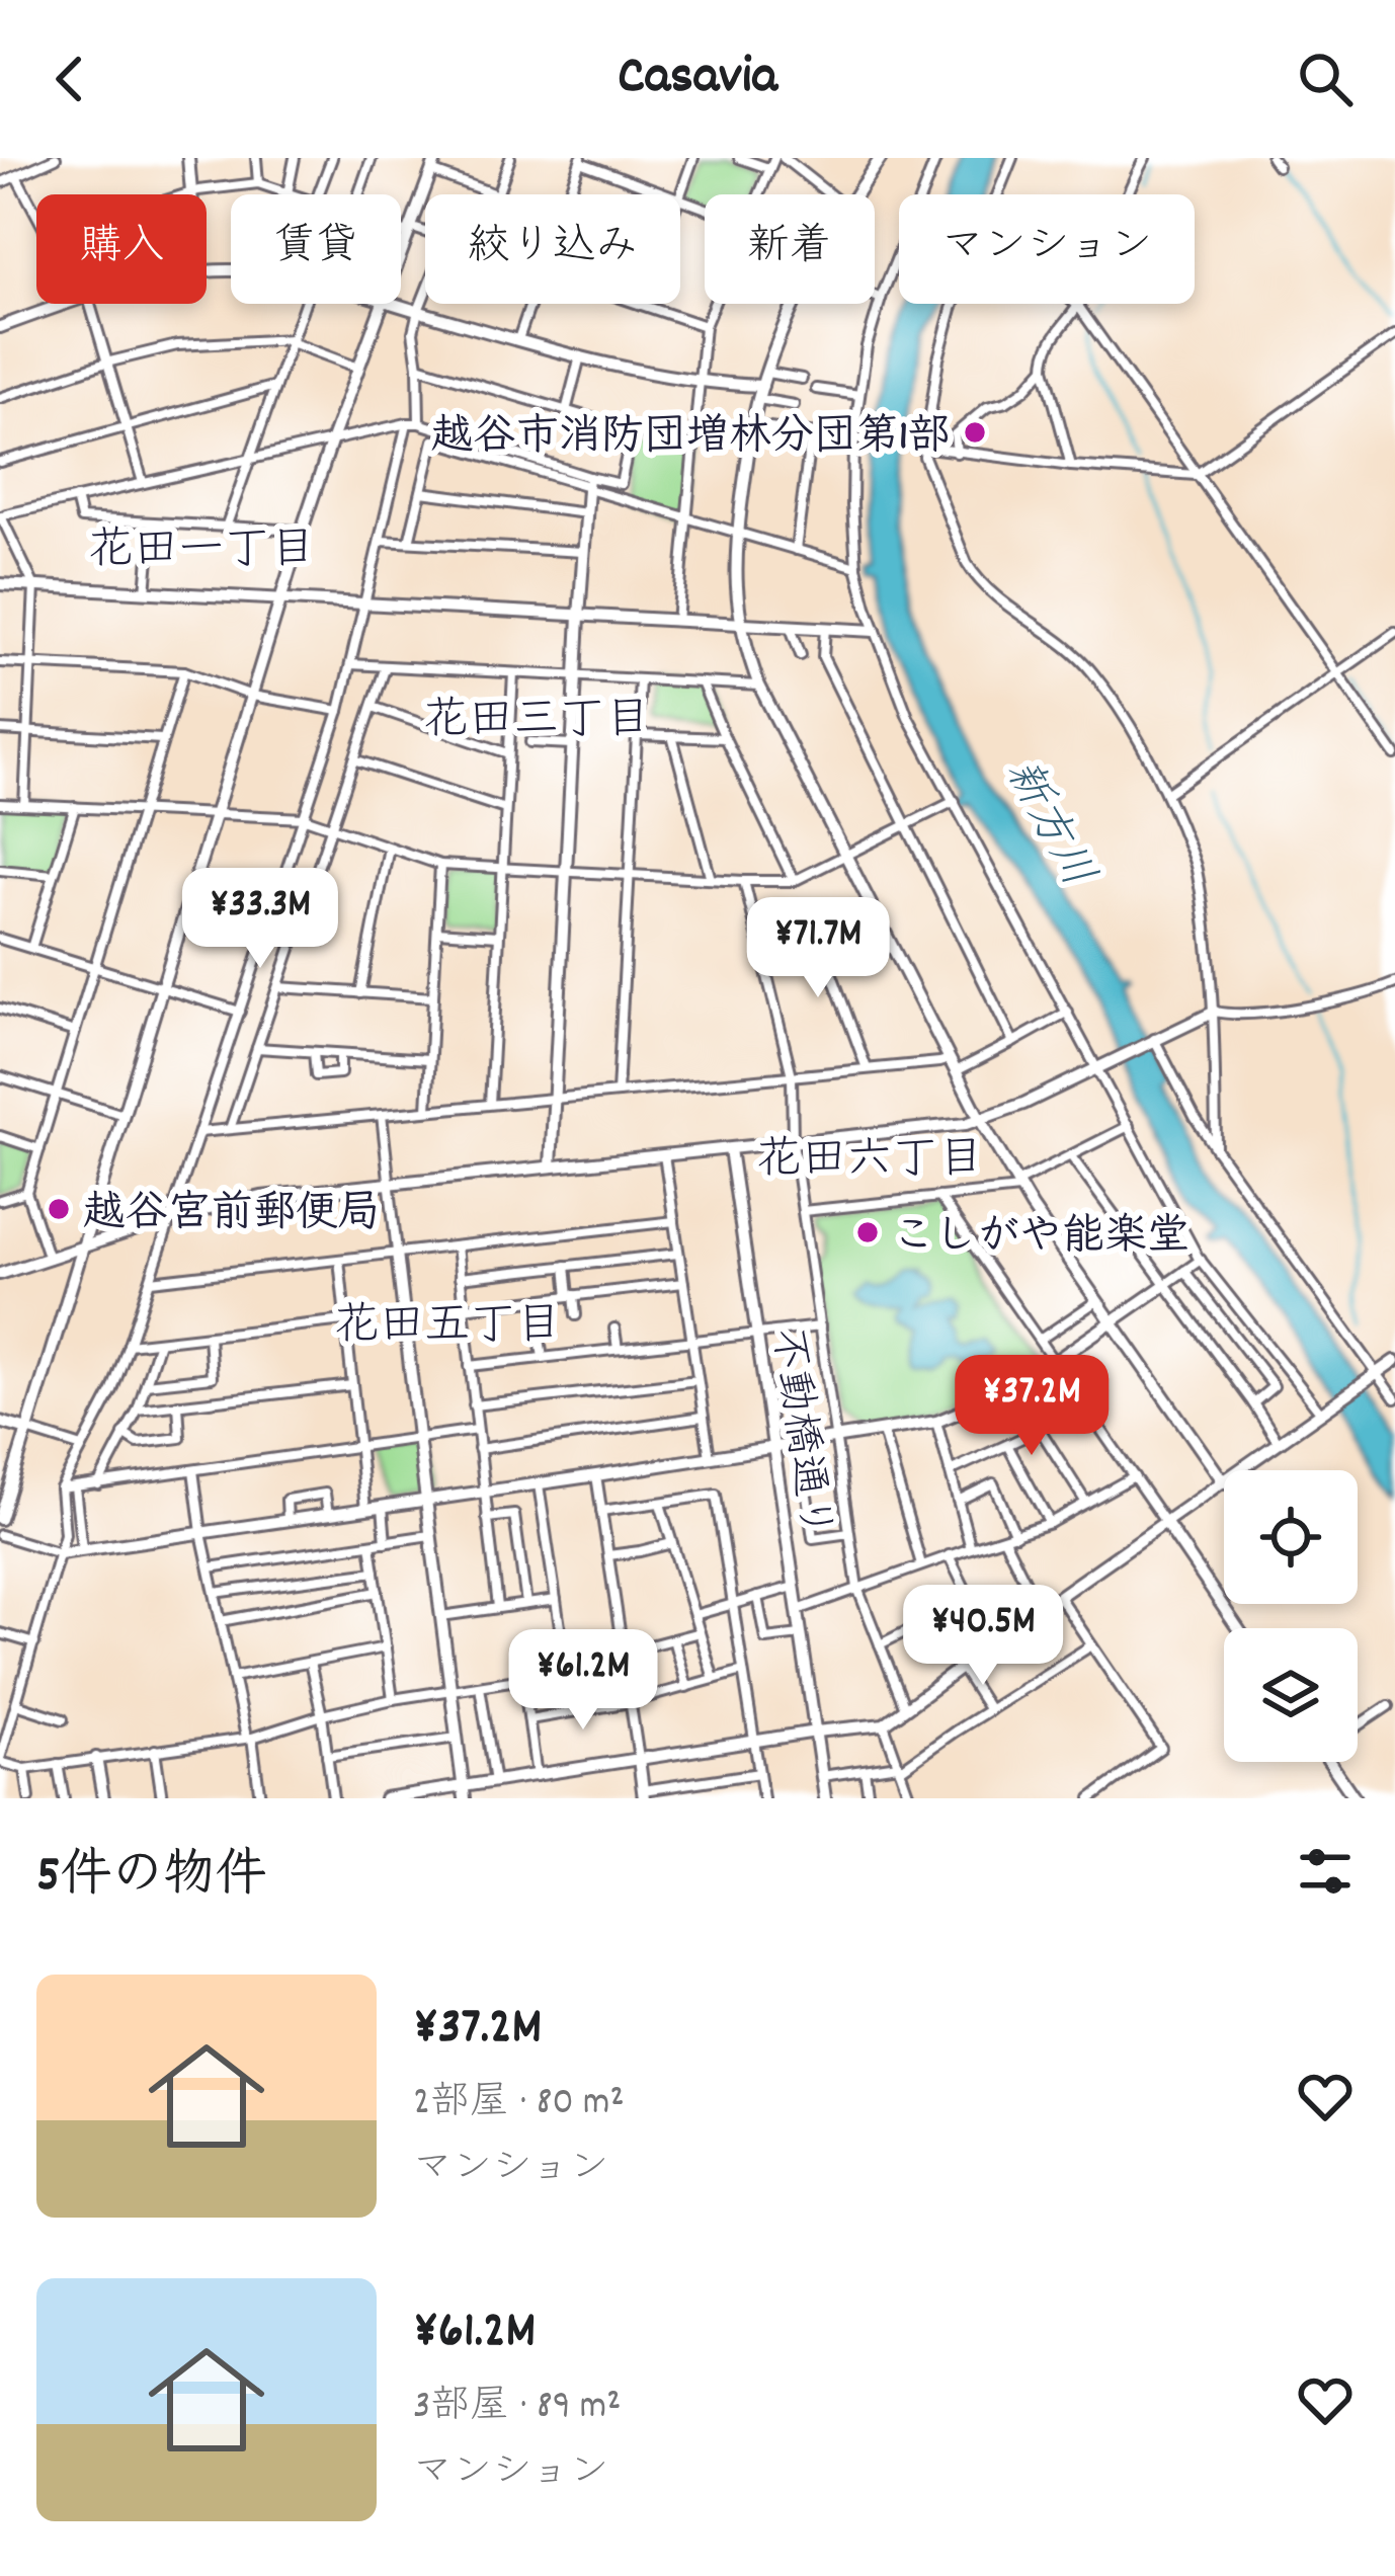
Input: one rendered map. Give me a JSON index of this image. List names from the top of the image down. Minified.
{"streets":{"street":["不動橋通り"]},"districts":["花田一丁目","花田三丁目","花田六丁目","花田五丁目"],"water":["新方川"],"places":["越谷市消防団増林分団第1部","越谷宮前郵便局","こしがや能楽堂"],"page":{"header":"Casavia","chip":["購入","賃貸","絞り込み","新着","マンション"],"price":["¥33.3M","¥71.7M","¥37.2M","¥40.5M","¥61.2M"],"heading":"5件の物件","list":[{"name":"¥37.2M","note":"2部屋 · 80 m² · マンション"},{"name":"¥61.2M","note":"3部屋 · 89 m² · マンション"}]}}
